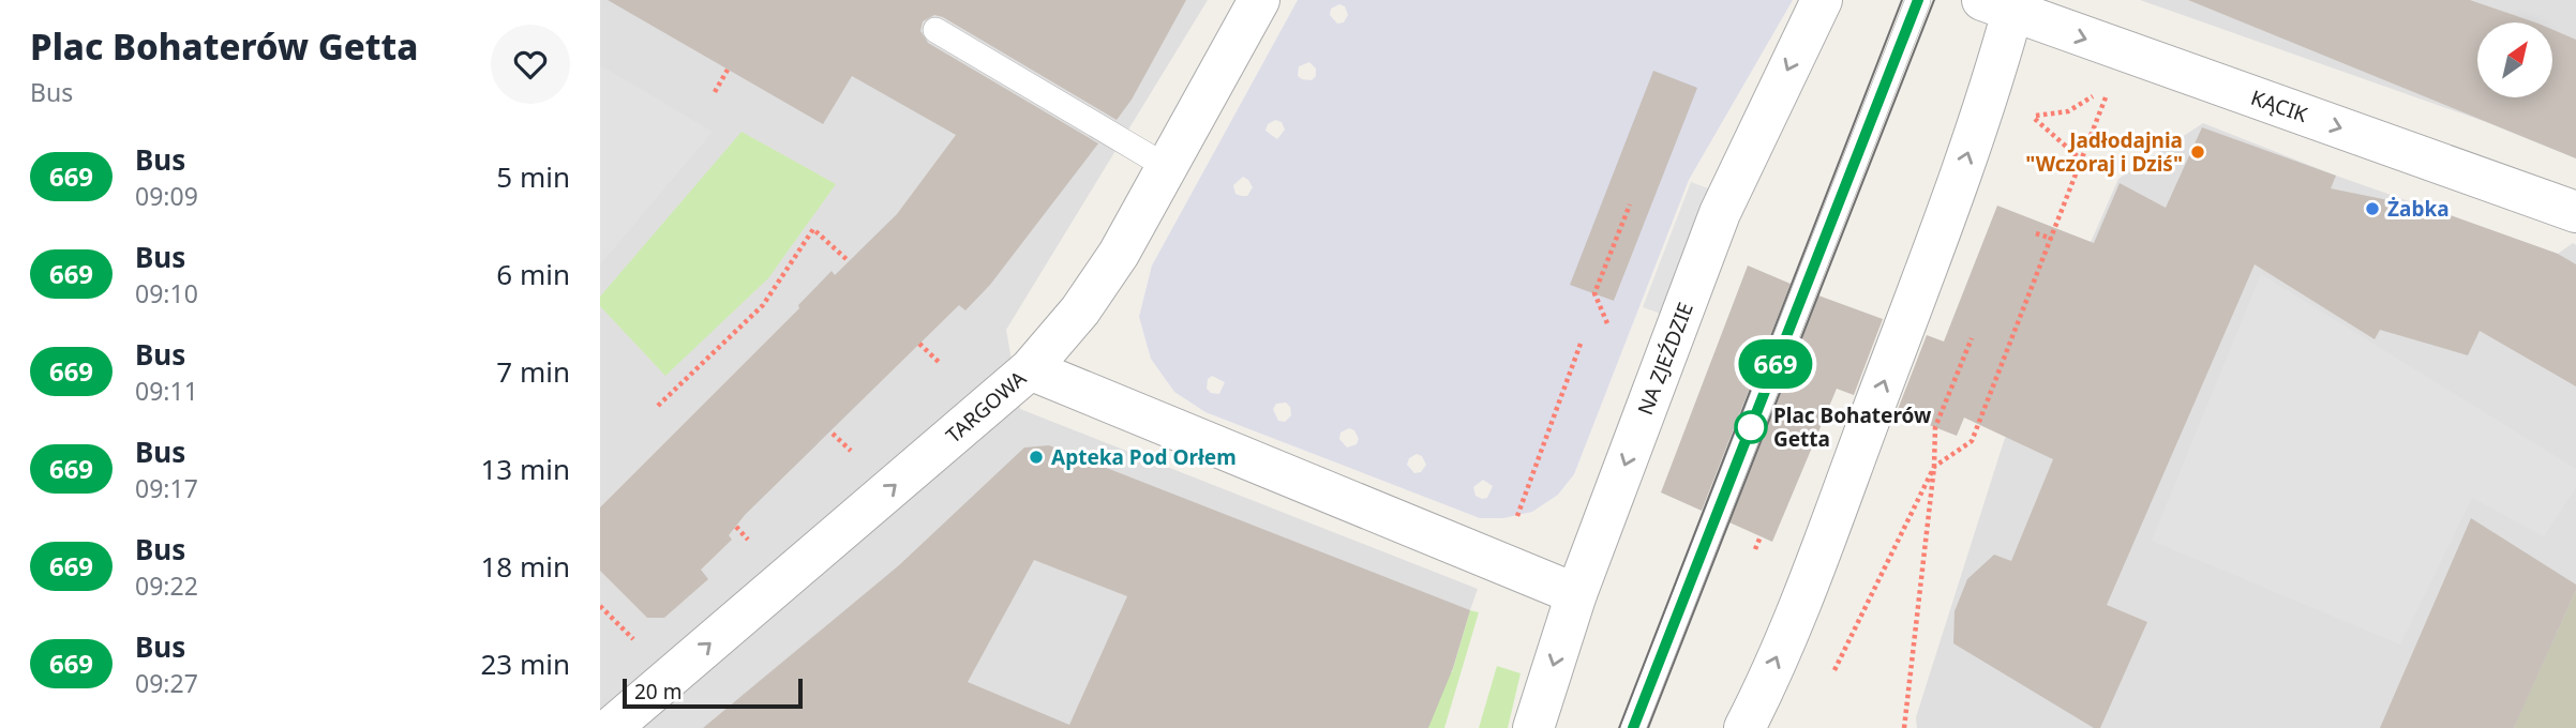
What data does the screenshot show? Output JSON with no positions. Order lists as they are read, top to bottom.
{
  "streets": {
    "street": ["KĄCIK", "NA ZJEŹDZIE", "TARGOWA"]
  },
  "one_way": ["KĄCIK", "TARGOWA"],
  "places": [
    "Jadłodajnia \"Wczoraj i Dziś\"",
    "Żabka",
    "Plac Bohaterów Getta",
    "Apteka Pod Orłem"
  ],
  "lines": ["bus line 669"],
  "scale_bar": "20 m",
  "north": "top right",
  "page": {
    "heading": ["Plac Bohaterów Getta", "Bus"],
    "on_map": "669",
    "list": [
      {
        "mark": "669",
        "name": "Bus",
        "note": "09:09",
        "value": "5 min"
      },
      {
        "mark": "669",
        "name": "Bus",
        "note": "09:10",
        "value": "6 min"
      },
      {
        "mark": "669",
        "name": "Bus",
        "note": "09:11",
        "value": "7 min"
      },
      {
        "mark": "669",
        "name": "Bus",
        "note": "09:17",
        "value": "13 min"
      },
      {
        "mark": "669",
        "name": "Bus",
        "note": "09:22",
        "value": "18 min"
      },
      {
        "mark": "669",
        "name": "Bus",
        "note": "09:27",
        "value": "23 min"
      }
    ],
    "scale": "20 m"
  }
}
